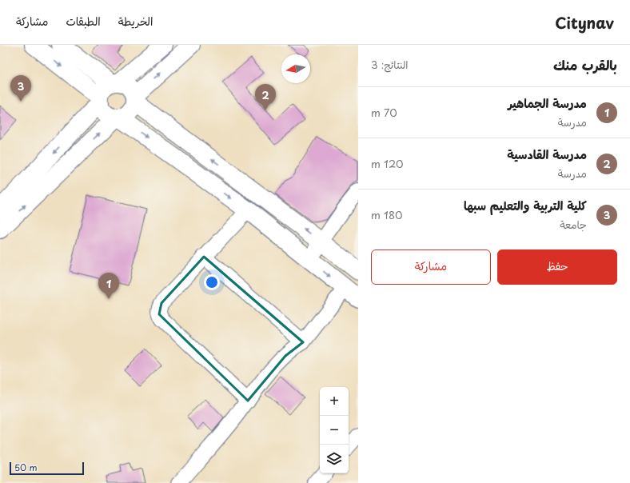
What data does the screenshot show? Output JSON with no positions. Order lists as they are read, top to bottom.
{
  "scale_bar": "50 m",
  "north": "left",
  "page": {
    "header": "Citynav",
    "nav": ["الخريطة", "الطبقات", "مشاركة"],
    "heading": ["بالقرب منك", "النتائج: 3"],
    "pins": ["3", "2", "1"],
    "list": [
      {
        "mark": "1",
        "name": "مدرسة الجماهير",
        "note": "مدرسة",
        "value": "70 m"
      },
      {
        "mark": "2",
        "name": "مدرسة القادسية",
        "note": "مدرسة",
        "value": "120 m"
      },
      {
        "mark": "3",
        "name": "كلية التربية والتعليم سبها",
        "note": "جامعة",
        "value": "180 m"
      }
    ],
    "buttons": ["حفظ", "مشاركة"],
    "map_buttons": ["+", "−"],
    "scale": "50 m"
  }
}
